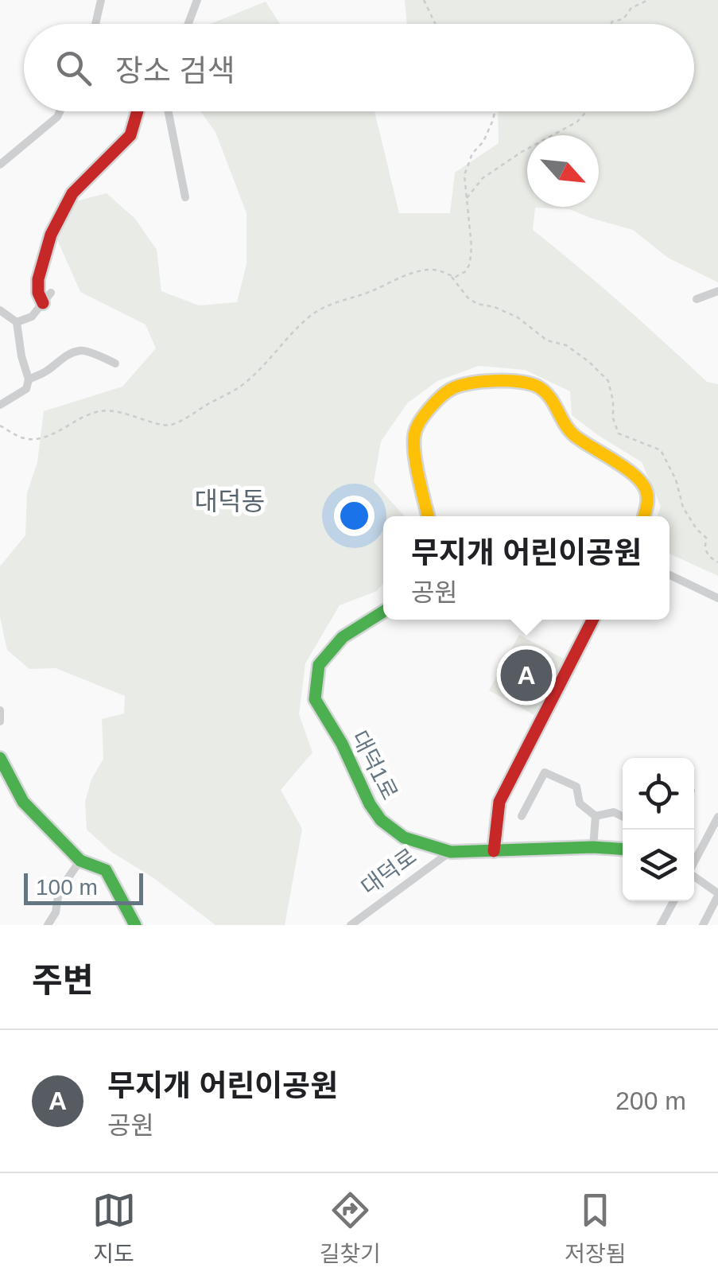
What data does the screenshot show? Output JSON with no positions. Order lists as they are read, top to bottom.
{
  "streets": {
    "street": ["대덕1로", "대덕로"]
  },
  "crossings": [
    ["대덕1로", "대덕로"]
  ],
  "districts": ["대덕동"],
  "scale_bar": "100 m",
  "north": "bottom right",
  "page": {
    "search": "장소 검색",
    "popup": ["무지개 어린이공원", "공원"],
    "pins": "A",
    "scale": "100 m",
    "heading": "주변",
    "list": [
      {
        "mark": "A",
        "name": "무지개 어린이공원",
        "note": "공원",
        "value": "200 m"
      }
    ],
    "nav": ["지도", "길찾기", "저장됨"]
  }
}
